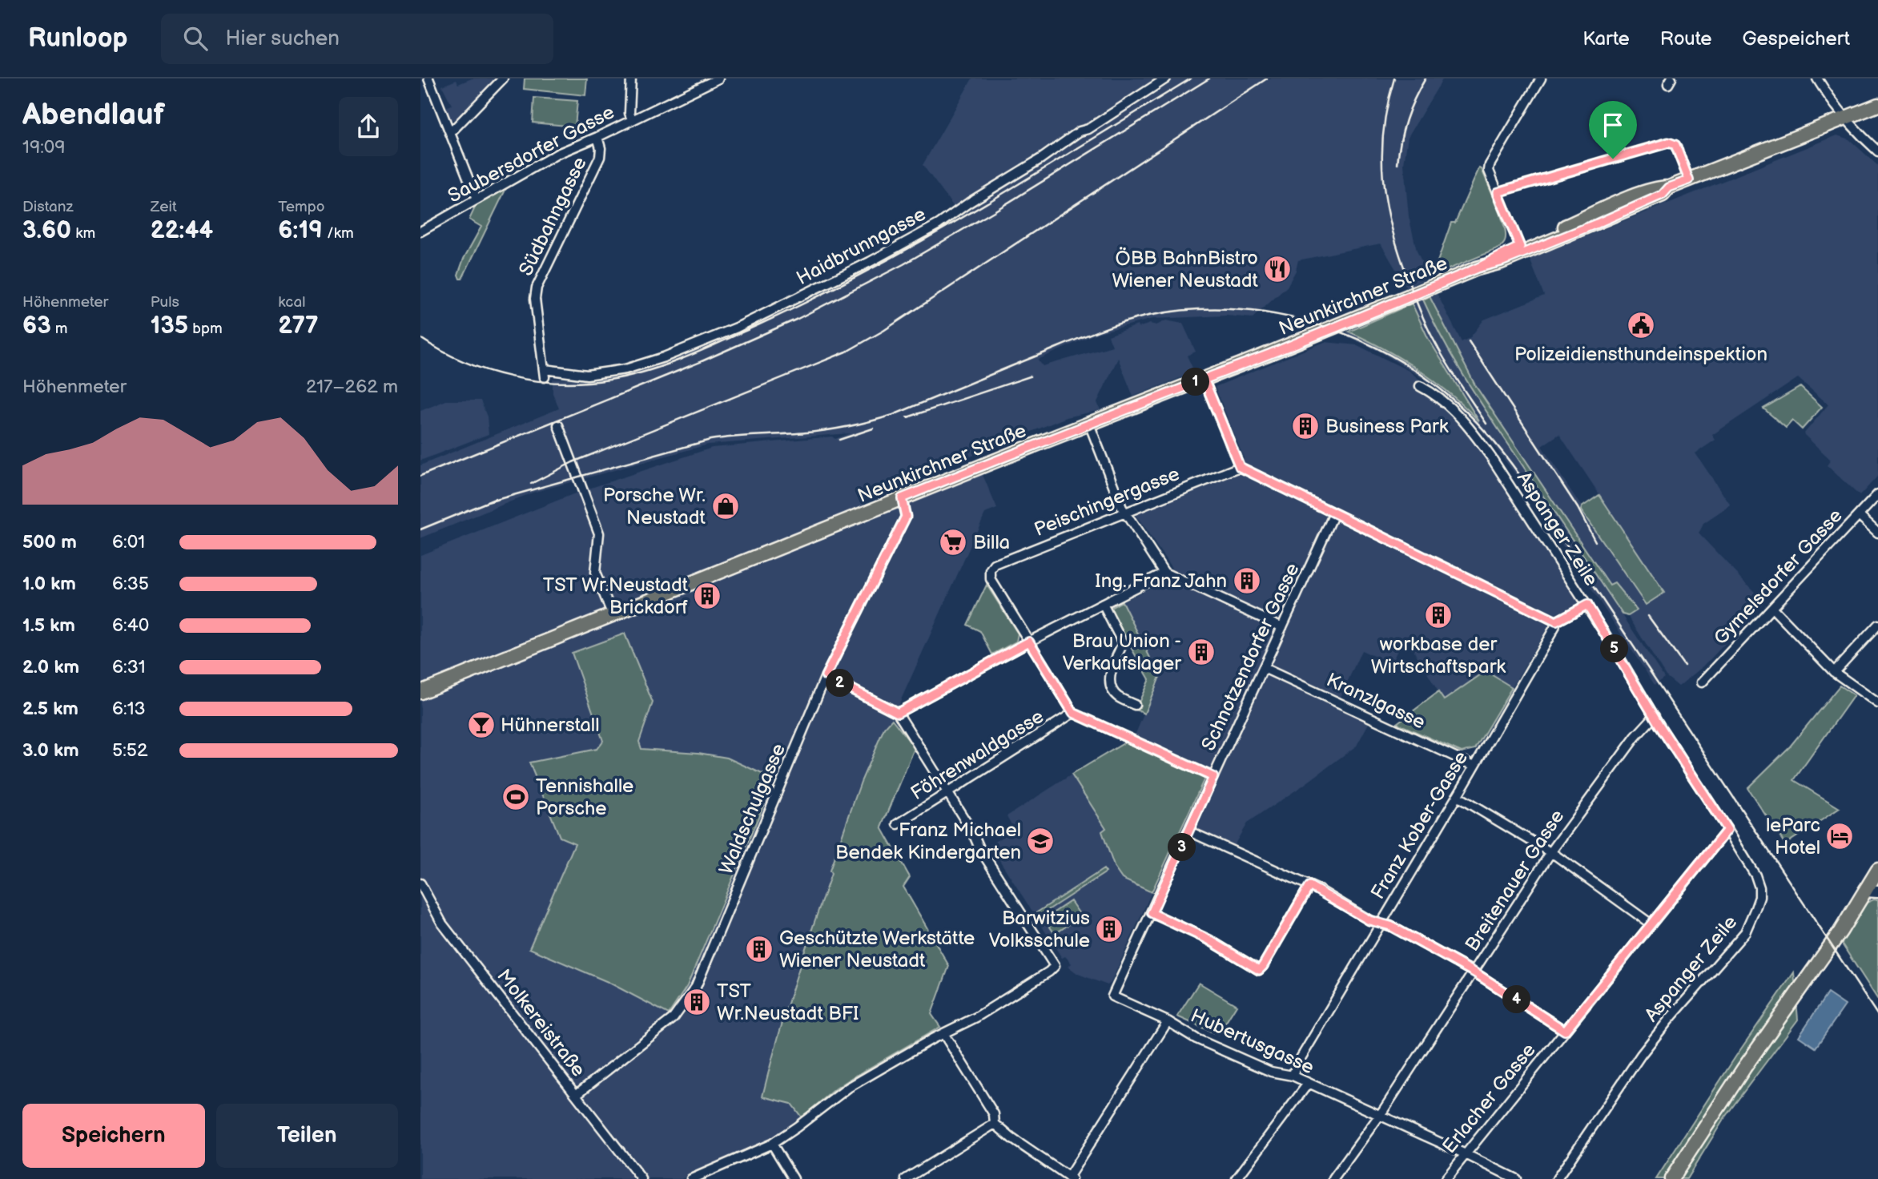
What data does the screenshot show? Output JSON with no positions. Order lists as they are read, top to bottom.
{
  "streets": {
    "main road": ["Neunkirchner Straße"],
    "street": [
      "Saubersdorfer Gasse",
      "Südbahngasse",
      "Haidbrunngasse",
      "Peischingergasse",
      "Aspanger Zeile",
      "Gymelsdorfer Gasse",
      "Schnotzendorfer Gasse",
      "Kranzlgasse",
      "Föhrenwaldgasse",
      "Waldschulgasse",
      "Franz Kober-Gasse",
      "Breitenauer Gasse",
      "Molkereistraße",
      "Hubertusgasse",
      "Erlacher Gasse"
    ]
  },
  "crossings": [
    ["Saubersdorfer Gasse", "Südbahngasse"],
    ["Südbahngasse", "Haidbrunngasse"],
    ["Neunkirchner Straße", "Waldschulgasse"],
    ["Aspanger Zeile", "Breitenauer Gasse"],
    ["Aspanger Zeile", "Erlacher Gasse"],
    ["Schnotzendorfer Gasse", "Kranzlgasse"],
    ["Schnotzendorfer Gasse", "Hubertusgasse"],
    ["Kranzlgasse", "Franz Kober-Gasse"],
    ["Waldschulgasse", "Molkereistraße"],
    ["Franz Kober-Gasse", "Hubertusgasse"],
    ["Breitenauer Gasse", "Hubertusgasse"],
    ["Hubertusgasse", "Erlacher Gasse"]
  ],
  "places": {
    "restaurant": ["ÖBB BahnBistro Wiener Neustadt"],
    "public building": ["Polizeidiensthundeinspektion"],
    "building": [
      "Business Park",
      "Ing. Franz Jahn",
      "TST Wr.Neustadt Brickdorf",
      "workbase der Wirtschaftspark",
      "Brau Union - Verkaufslager",
      "Barwitzius Volksschule",
      "Geschützte Werkstätte Wiener Neustadt",
      "TST Wr.Neustadt BFI"
    ],
    "shop": ["Porsche Wr. Neustadt"],
    "supermarket": ["Billa"],
    "bar": ["Hühnerstall"],
    "sports": ["Tennishalle Porsche"],
    "hotel": ["leParc Hotel"],
    "school or university": ["Franz Michael Bendek Kindergarten"]
  },
  "page": {
    "header": "Runloop",
    "search": "Hier suchen",
    "nav": ["Karte", "Route", "Gespeichert"],
    "heading": ["Abendlauf", "19:09"],
    "stats": [
      ["Distanz", "3.60 km"],
      ["Zeit", "22:44"],
      ["Tempo", "6:19 /km"],
      ["Höhenmeter", "63 m"],
      ["Puls", "135 bpm"],
      ["kcal", "277"]
    ],
    "chart": ["Höhenmeter", "217–262 m"],
    "pins": [
      "1",
      "5",
      "2",
      "3",
      "4"
    ],
    "list": [
      {
        "name": "500 m",
        "note": "6:01"
      },
      {
        "name": "1.0 km",
        "note": "6:35"
      },
      {
        "name": "1.5 km",
        "note": "6:40"
      },
      {
        "name": "2.0 km",
        "note": "6:31"
      },
      {
        "name": "2.5 km",
        "note": "6:13"
      },
      {
        "name": "3.0 km",
        "note": "5:52"
      }
    ],
    "buttons": ["Speichern", "Teilen"]
  }
}
